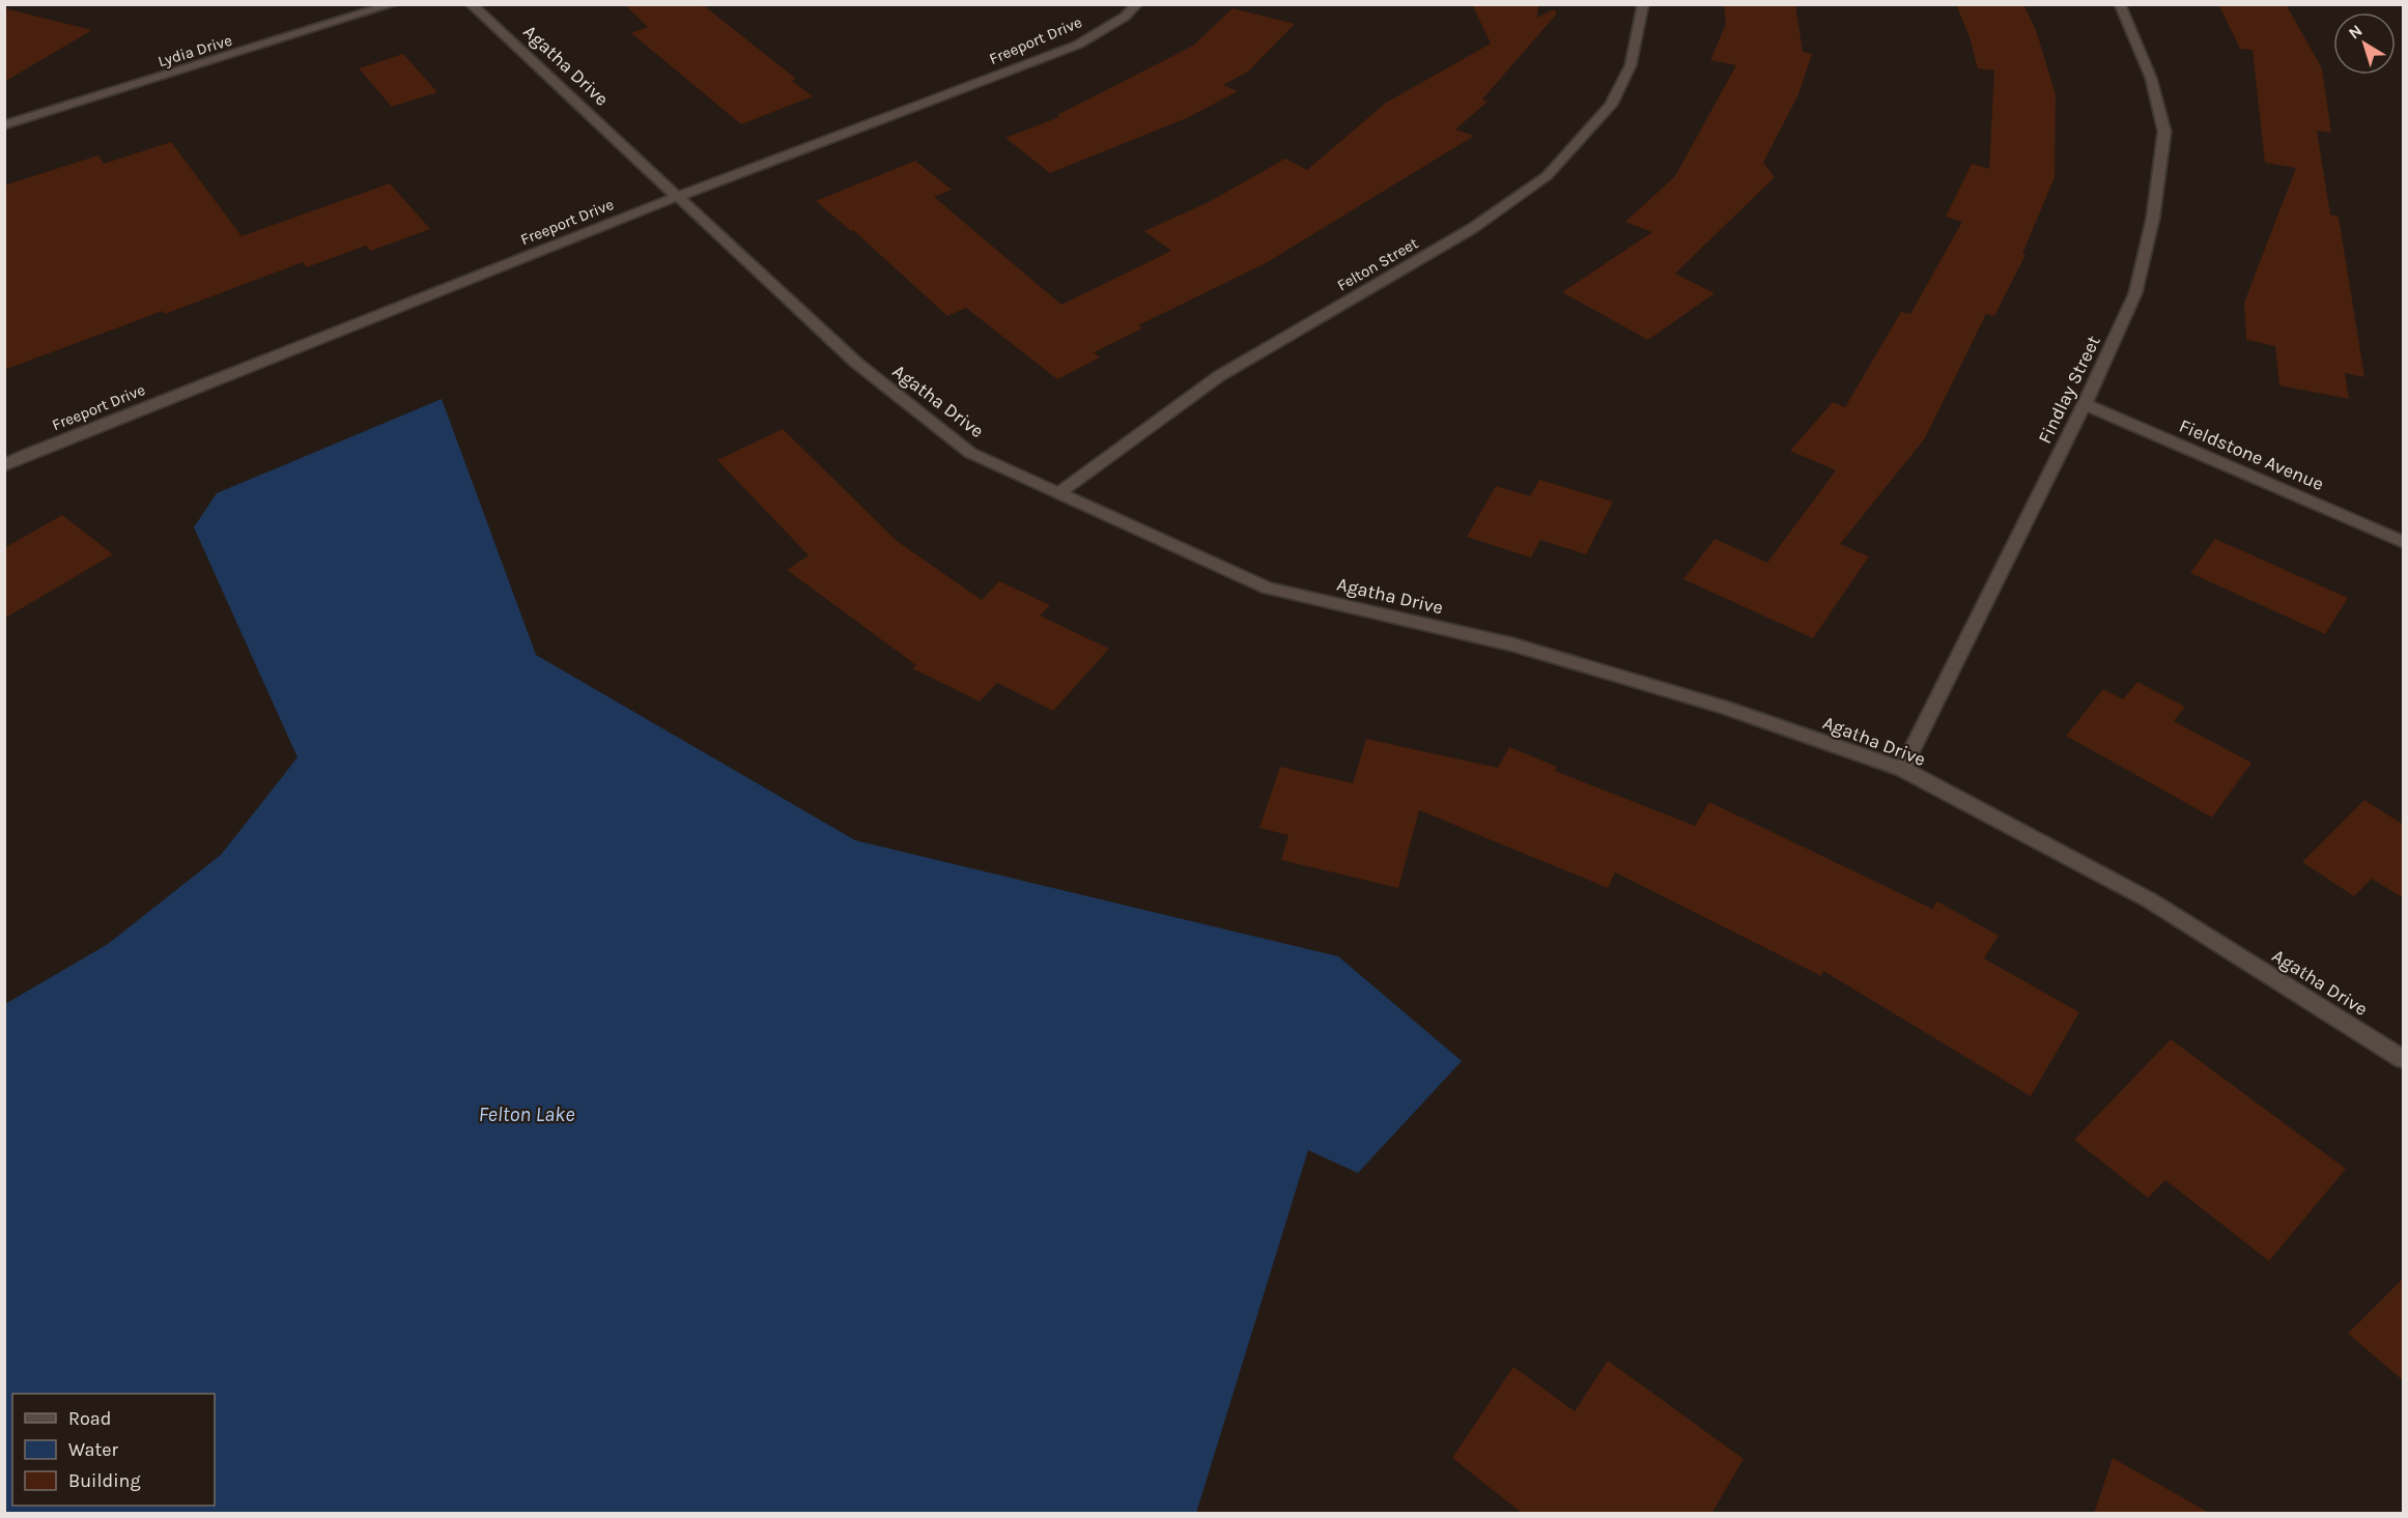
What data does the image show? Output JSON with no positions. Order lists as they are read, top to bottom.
{
  "streets": {
    "street": [
      "Freeport Drive",
      "Lydia Drive",
      "Agatha Drive",
      "Felton Street",
      "Findlay Street",
      "Fieldstone Avenue"
    ]
  },
  "crossings": [
    ["Freeport Drive", "Agatha Drive"],
    ["Agatha Drive", "Felton Street"],
    ["Agatha Drive", "Findlay Street"],
    ["Findlay Street", "Fieldstone Avenue"]
  ],
  "water": ["Felton Lake"],
  "legend": ["Road", "Water", "Building"],
  "north": "top left"
}
